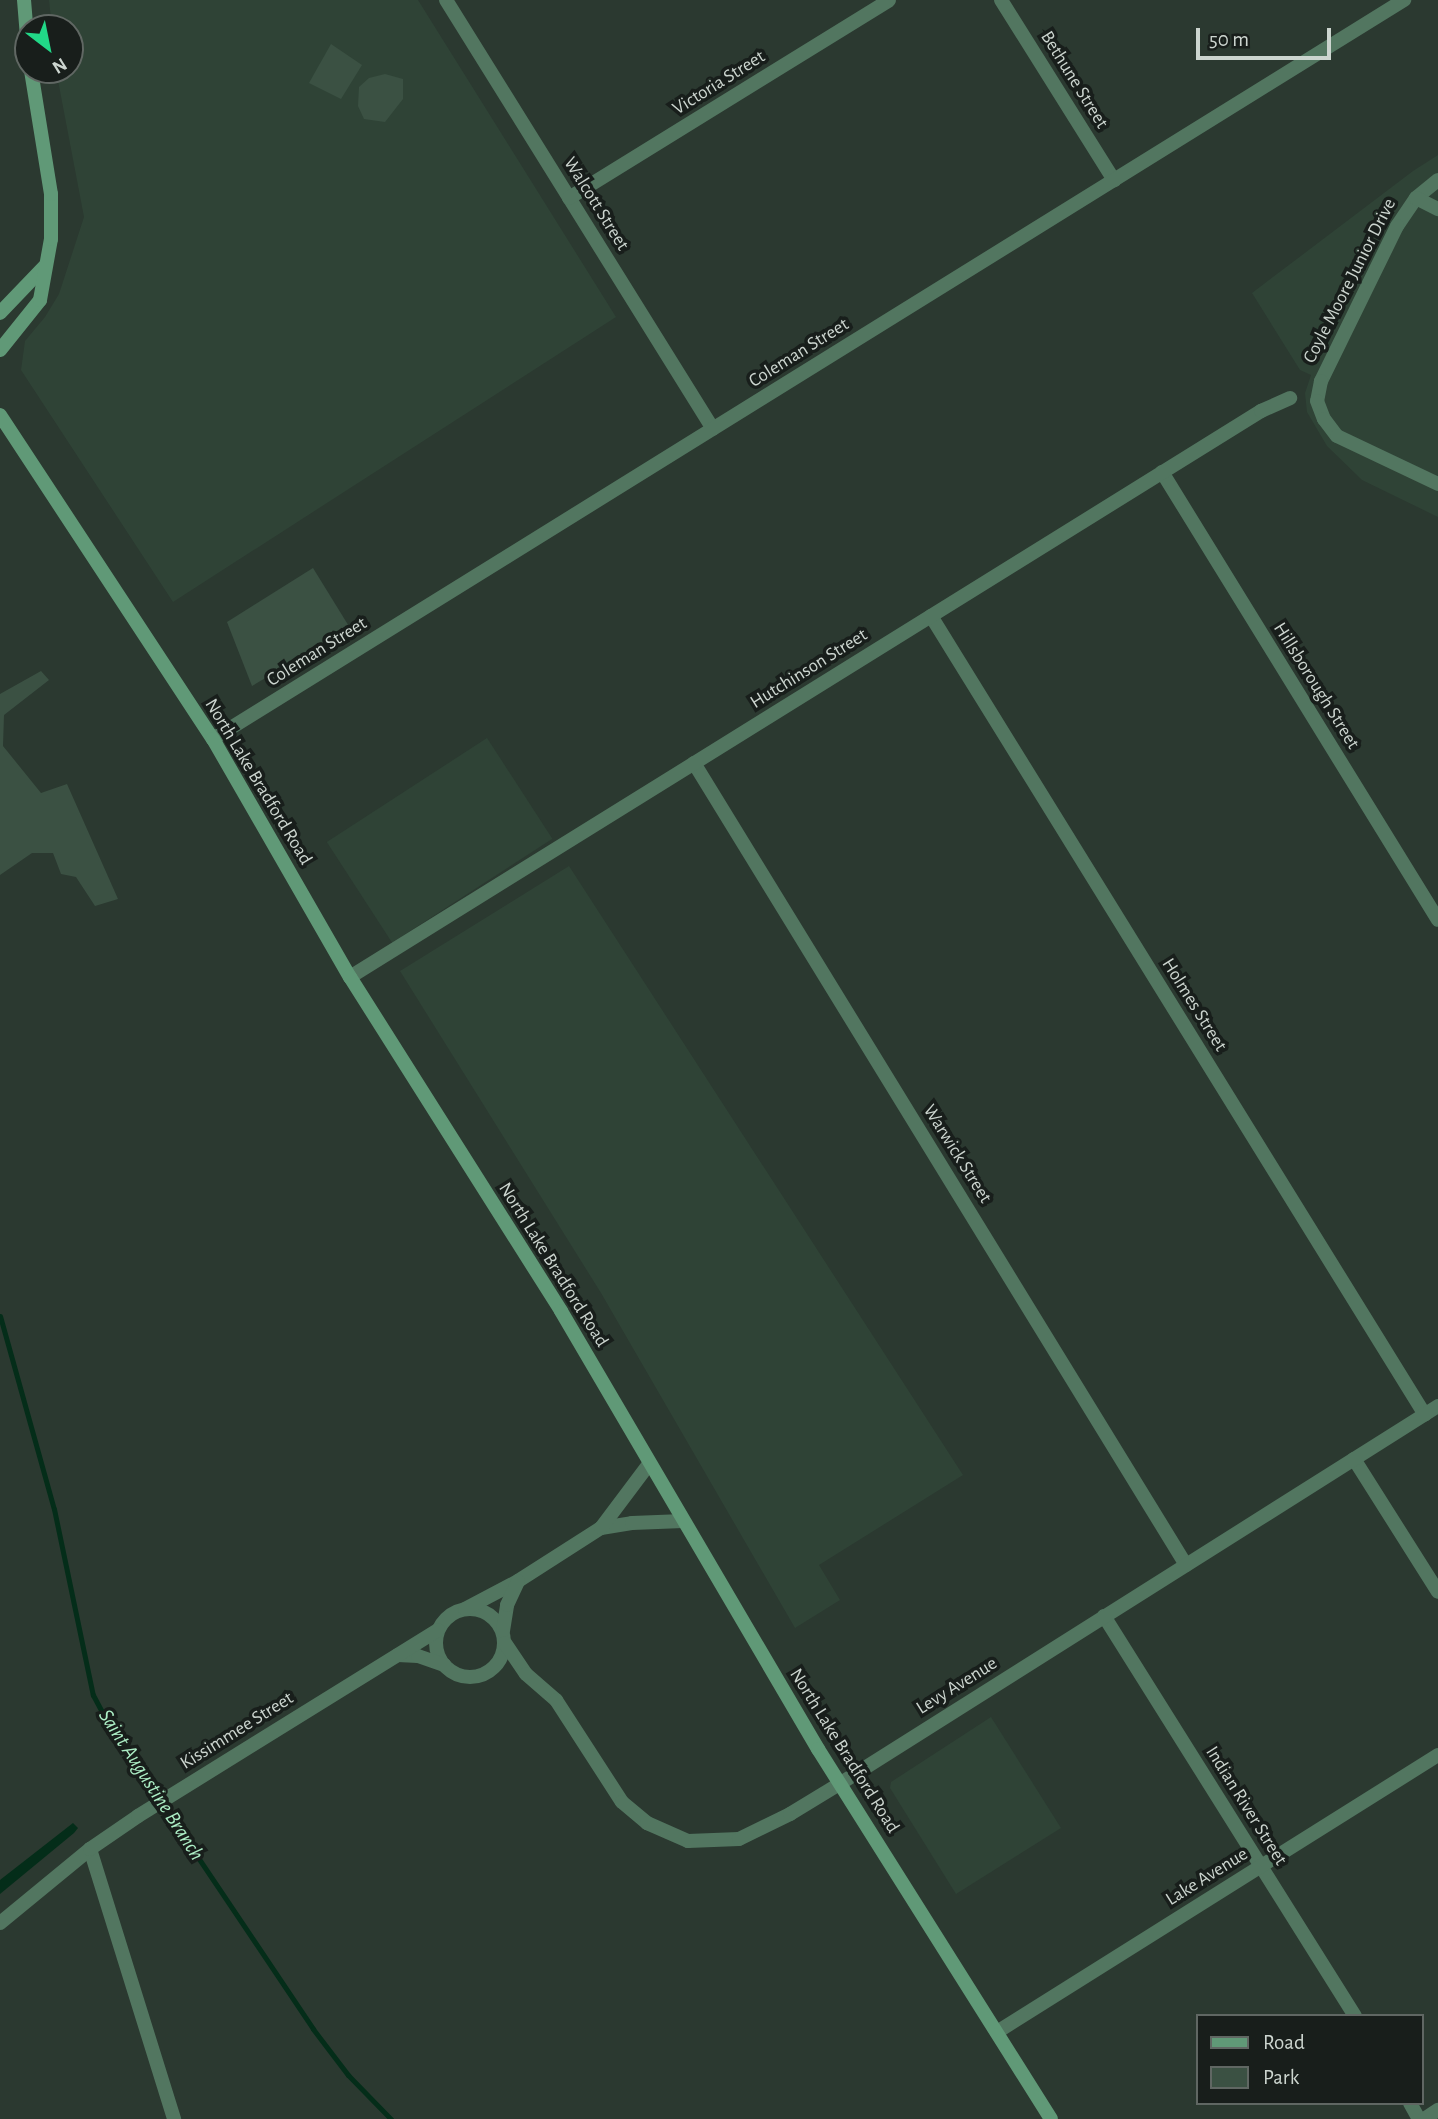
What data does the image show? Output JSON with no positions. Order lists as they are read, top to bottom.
{
  "streets": {
    "main road": ["North Lake Bradford Road"],
    "street": [
      "Bethune Street",
      "Victoria Street",
      "Walcott Street",
      "Coyle Moore Junior Drive",
      "Coleman Street",
      "Hutchinson Street",
      "Hillsborough Street",
      "Holmes Street",
      "Warwick Street",
      "Levy Avenue",
      "Kissimmee Street",
      "Indian River Street",
      "Lake Avenue"
    ]
  },
  "crossings": [
    ["Bethune Street", "Coleman Street"],
    ["Victoria Street", "Walcott Street"],
    ["Walcott Street", "Coleman Street"],
    ["Coleman Street", "North Lake Bradford Road"],
    ["Hutchinson Street", "Hillsborough Street"],
    ["Hutchinson Street", "North Lake Bradford Road"],
    ["Hutchinson Street", "Holmes Street"],
    ["Hutchinson Street", "Warwick Street"],
    ["North Lake Bradford Road", "Levy Avenue"],
    ["North Lake Bradford Road", "Lake Avenue"],
    ["Holmes Street", "Levy Avenue"],
    ["Warwick Street", "Levy Avenue"],
    ["Levy Avenue", "Kissimmee Street"],
    ["Levy Avenue", "Indian River Street"],
    ["Indian River Street", "Lake Avenue"]
  ],
  "water": ["Saint Augustine Branch"],
  "legend": ["Road", "Park"],
  "scale_bar": "50 m",
  "north": "bottom right"
}
